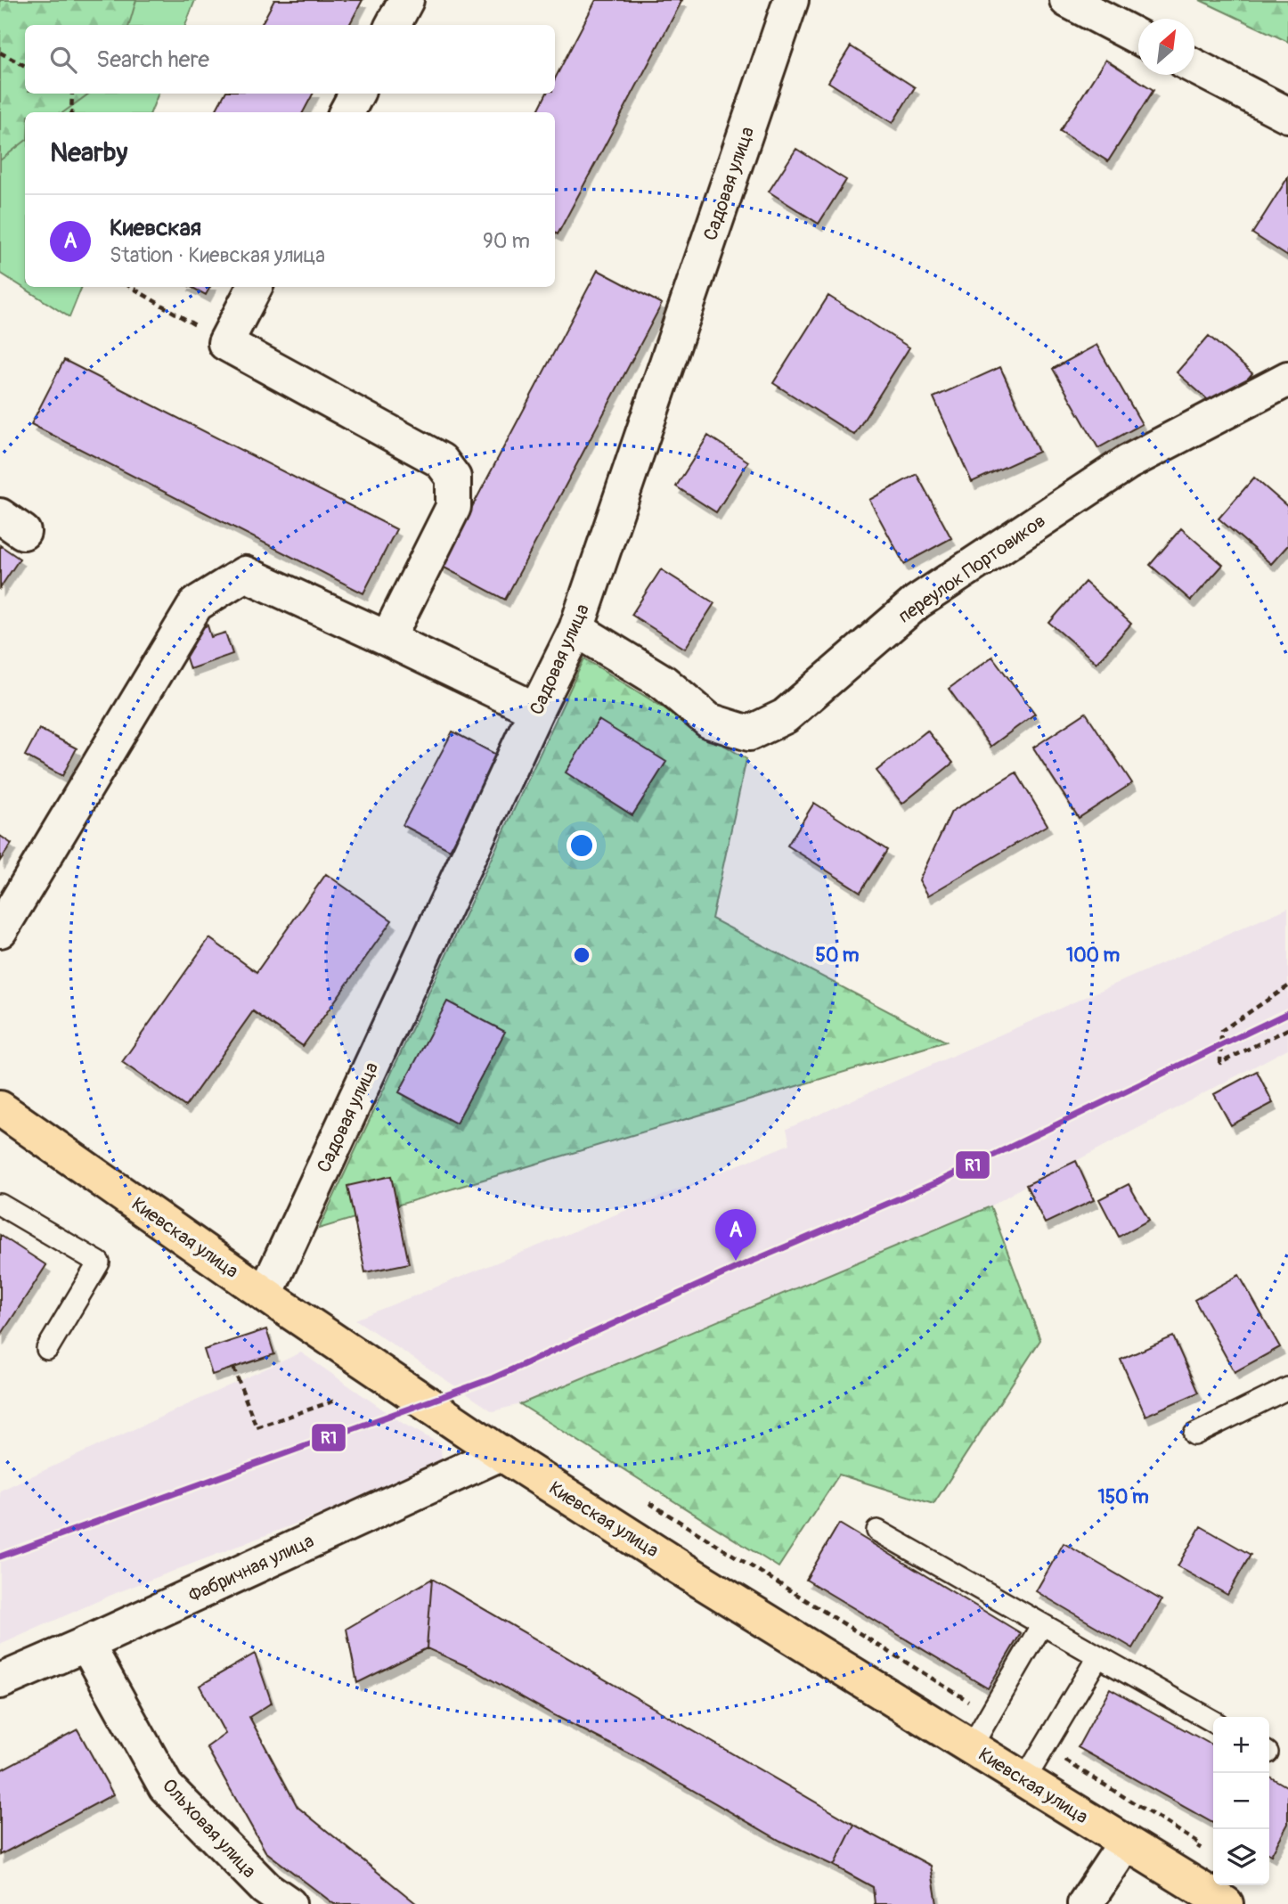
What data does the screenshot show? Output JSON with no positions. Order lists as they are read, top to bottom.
{
  "streets": {
    "main road": ["Киевская улица"],
    "street": [
      "Садовая улица",
      "переулок Портовиков",
      "Фабричная улица",
      "Ольховая улица"
    ]
  },
  "crossings": [
    ["Садовая улица", "переулок Портовиков"],
    ["Садовая улица", "Киевская улица"],
    ["Киевская улица", "Фабричная улица"],
    ["Фабричная улица", "Ольховая улица"]
  ],
  "lines": ["transit line R1"],
  "north": "top right",
  "page": {
    "search": "Search here",
    "heading": "Nearby",
    "list": [
      {
        "mark": "A",
        "name": "Киевская",
        "note": "Station · Киевская улица",
        "value": "90 m"
      }
    ],
    "pins": "A",
    "map_buttons": ["+", "−"]
  },
  "rings": ["50 m", "100 m", "150 m"]
}
